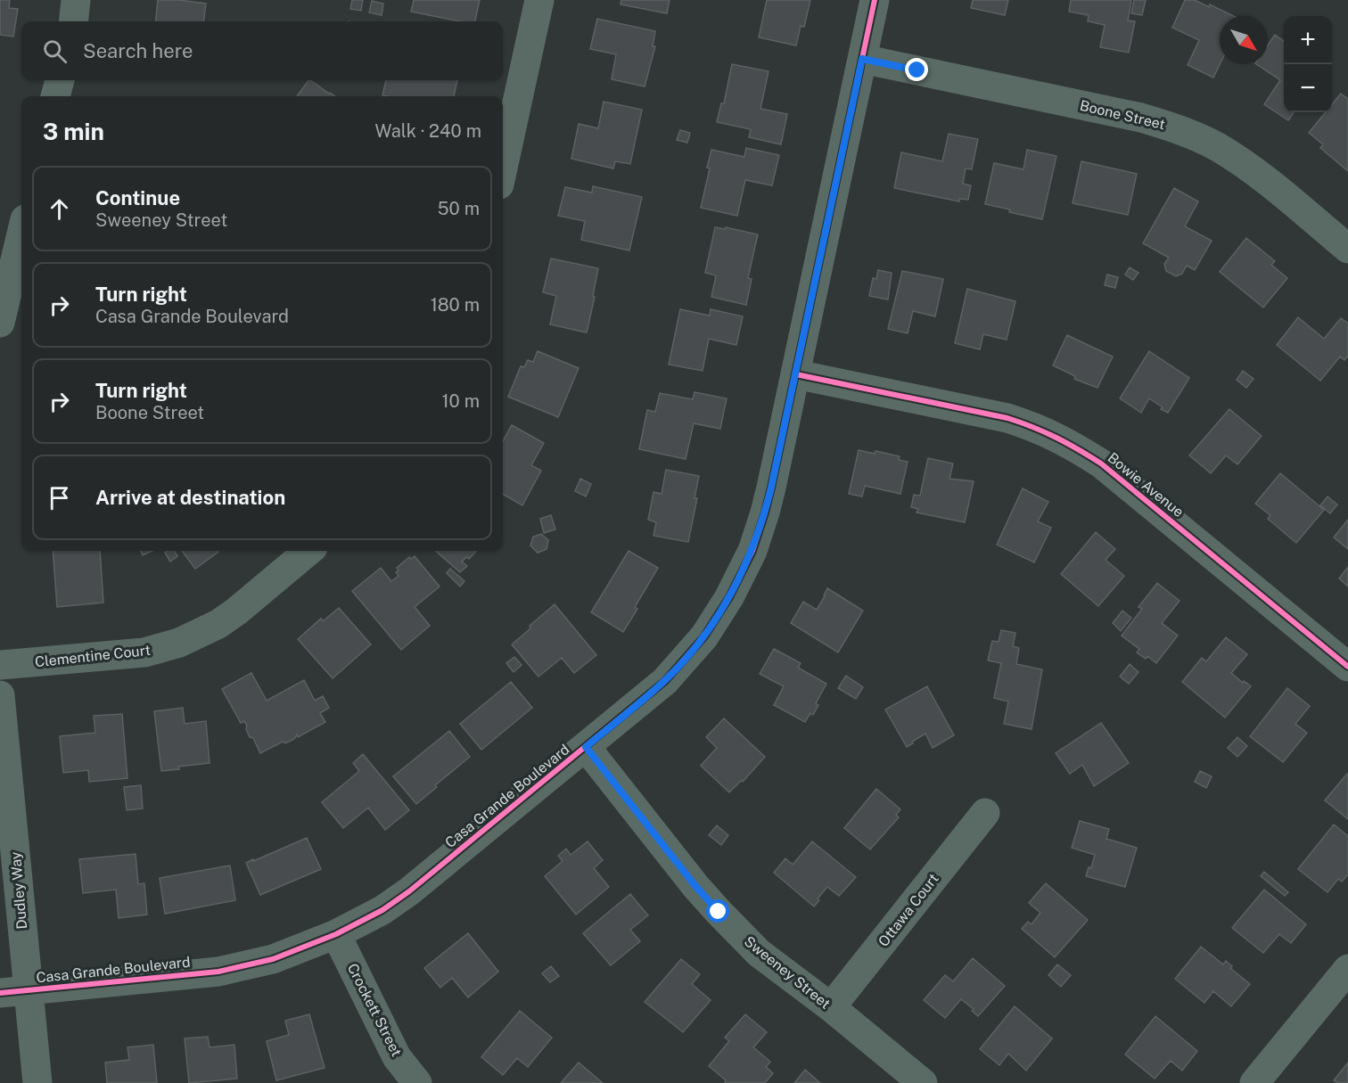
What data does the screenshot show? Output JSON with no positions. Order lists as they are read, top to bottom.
{
  "streets": {
    "street": [
      "Boone Street",
      "Bowie Avenue",
      "Clementine Court",
      "Casa Grande Boulevard",
      "Dudley Way",
      "Ottawa Court",
      "Sweeney Street",
      "Crockett Street"
    ]
  },
  "crossings": [
    ["Boone Street", "Casa Grande Boulevard"],
    ["Bowie Avenue", "Casa Grande Boulevard"],
    ["Casa Grande Boulevard", "Dudley Way"],
    ["Casa Grande Boulevard", "Sweeney Street"],
    ["Casa Grande Boulevard", "Crockett Street"],
    ["Ottawa Court", "Sweeney Street"]
  ],
  "north": "bottom right",
  "page": {
    "map_buttons": ["+", "−"],
    "search": "Search here",
    "heading": ["3 min", "Walk · 240 m"],
    "list": [
      ["Continue", "Sweeney Street", "50 m"],
      ["Turn right", "Casa Grande Boulevard", "180 m"],
      ["Turn right", "Boone Street", "10 m"],
      "Arrive at destination"
    ]
  }
}
